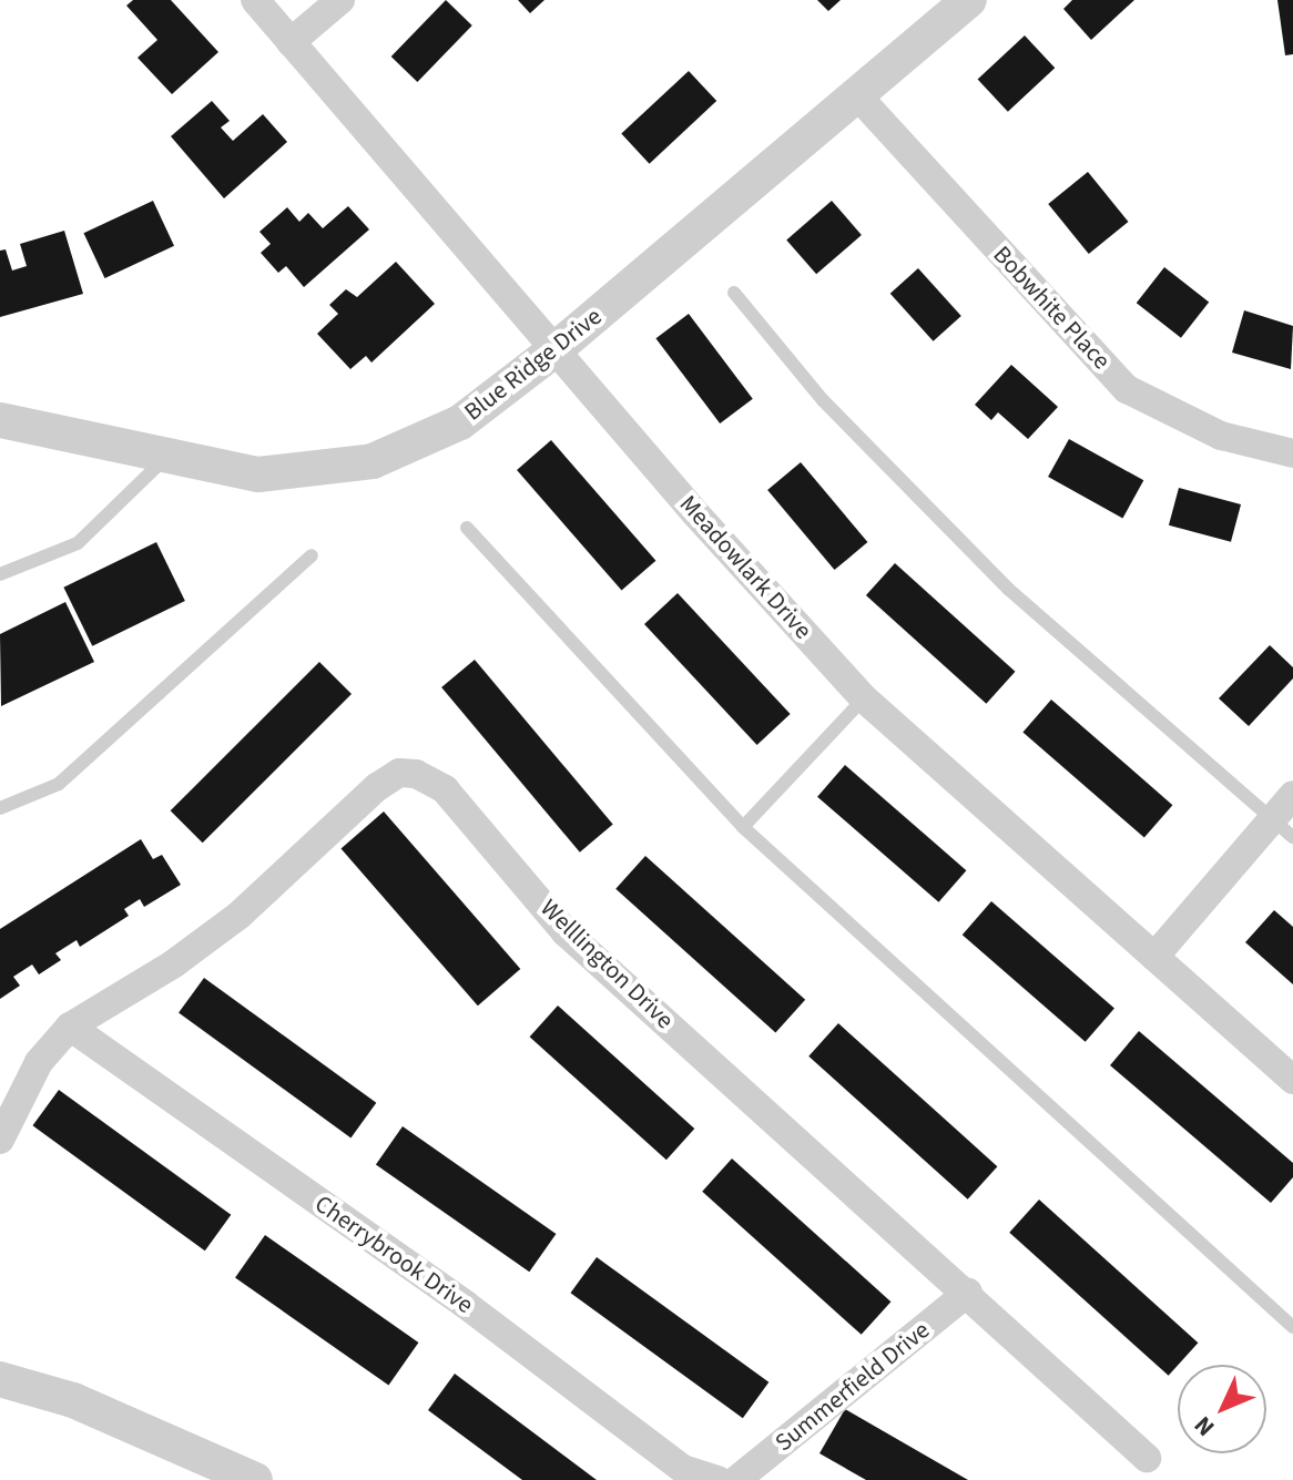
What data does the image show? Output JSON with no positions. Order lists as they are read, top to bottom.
{
  "streets": {
    "street": [
      "Bobwhite Place",
      "Blue Ridge Drive",
      "Meadowlark Drive",
      "Welllington Drive",
      "Cherrybrook Drive",
      "Summerfield Drive"
    ]
  },
  "crossings": [
    ["Bobwhite Place", "Blue Ridge Drive"],
    ["Blue Ridge Drive", "Meadowlark Drive"],
    ["Welllington Drive", "Cherrybrook Drive"],
    ["Welllington Drive", "Summerfield Drive"]
  ],
  "north": "bottom left"
}
